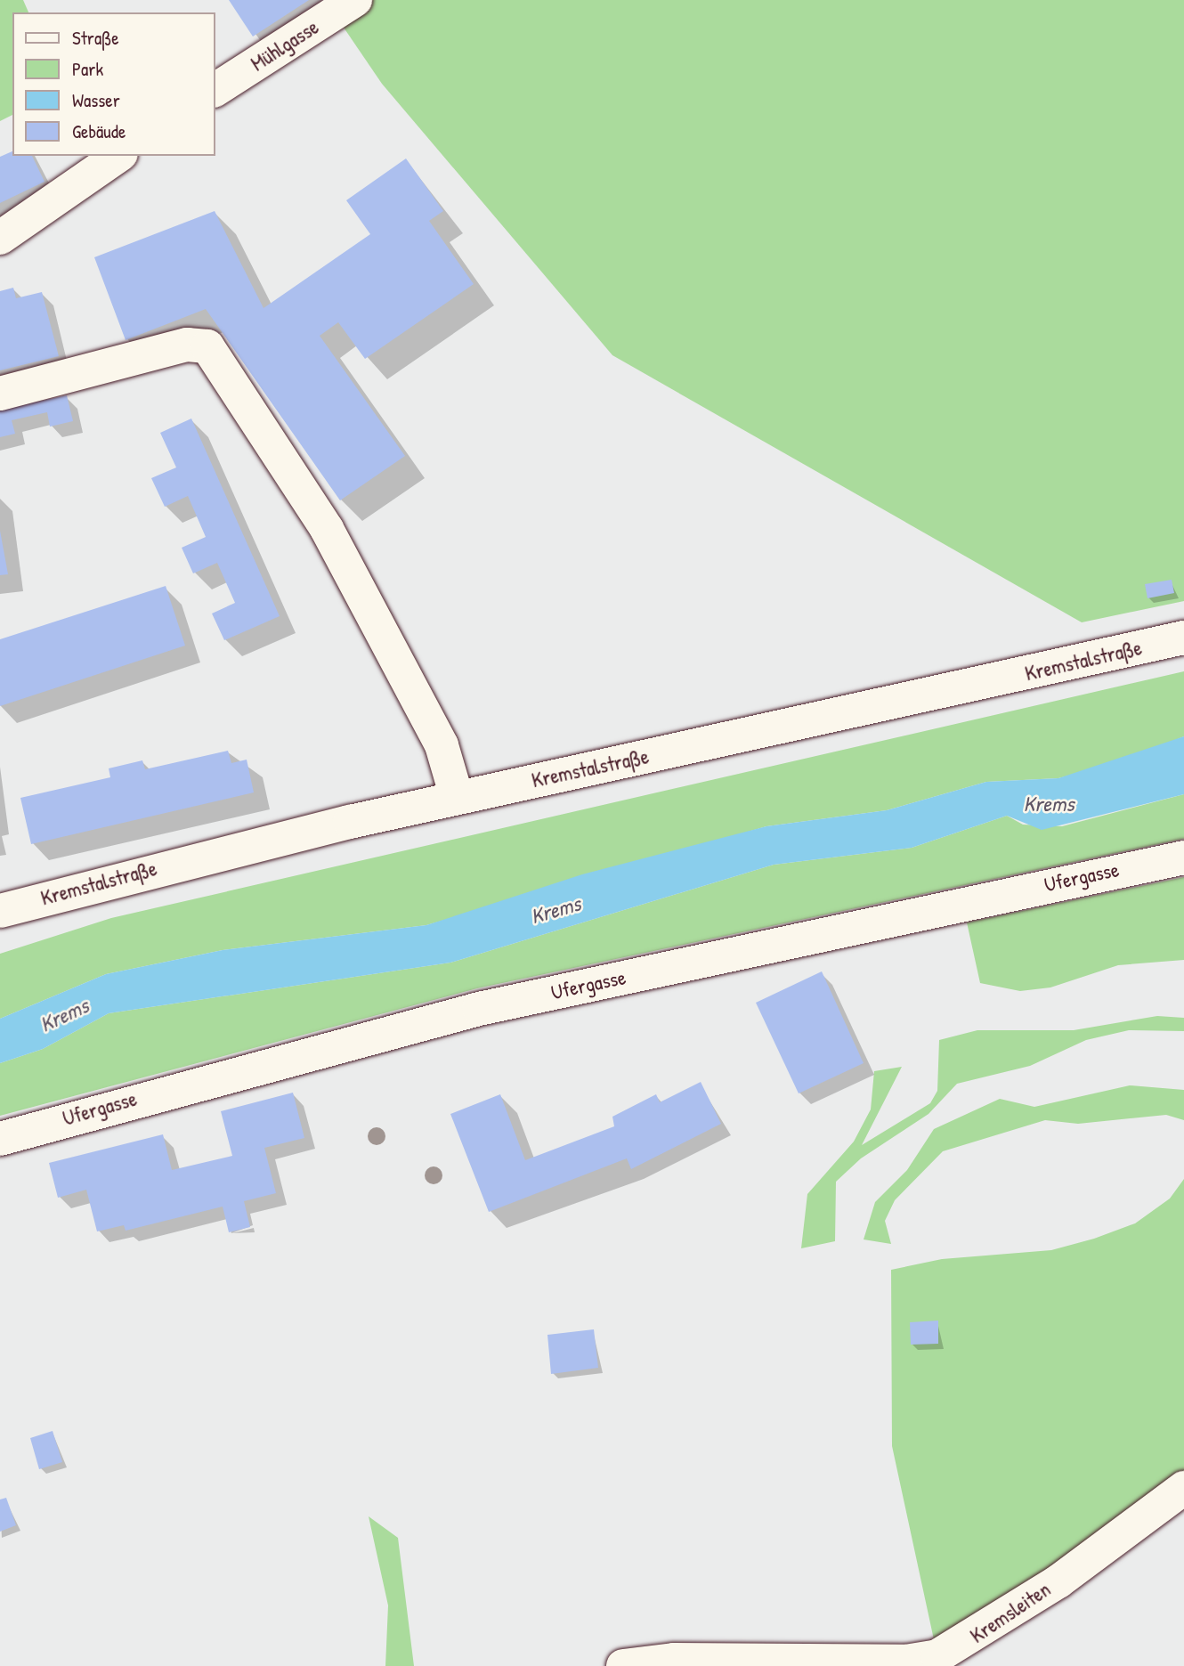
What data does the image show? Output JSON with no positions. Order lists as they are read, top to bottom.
{
  "streets": {
    "main road": [
      "Mühlgasse",
      "Kremstalstraße",
      "Ufergasse",
      "Kremsleiten"
    ]
  },
  "water": ["Krems"],
  "legend": [
    "Straße",
    "Park",
    "Wasser",
    "Gebäude"
  ]
}
